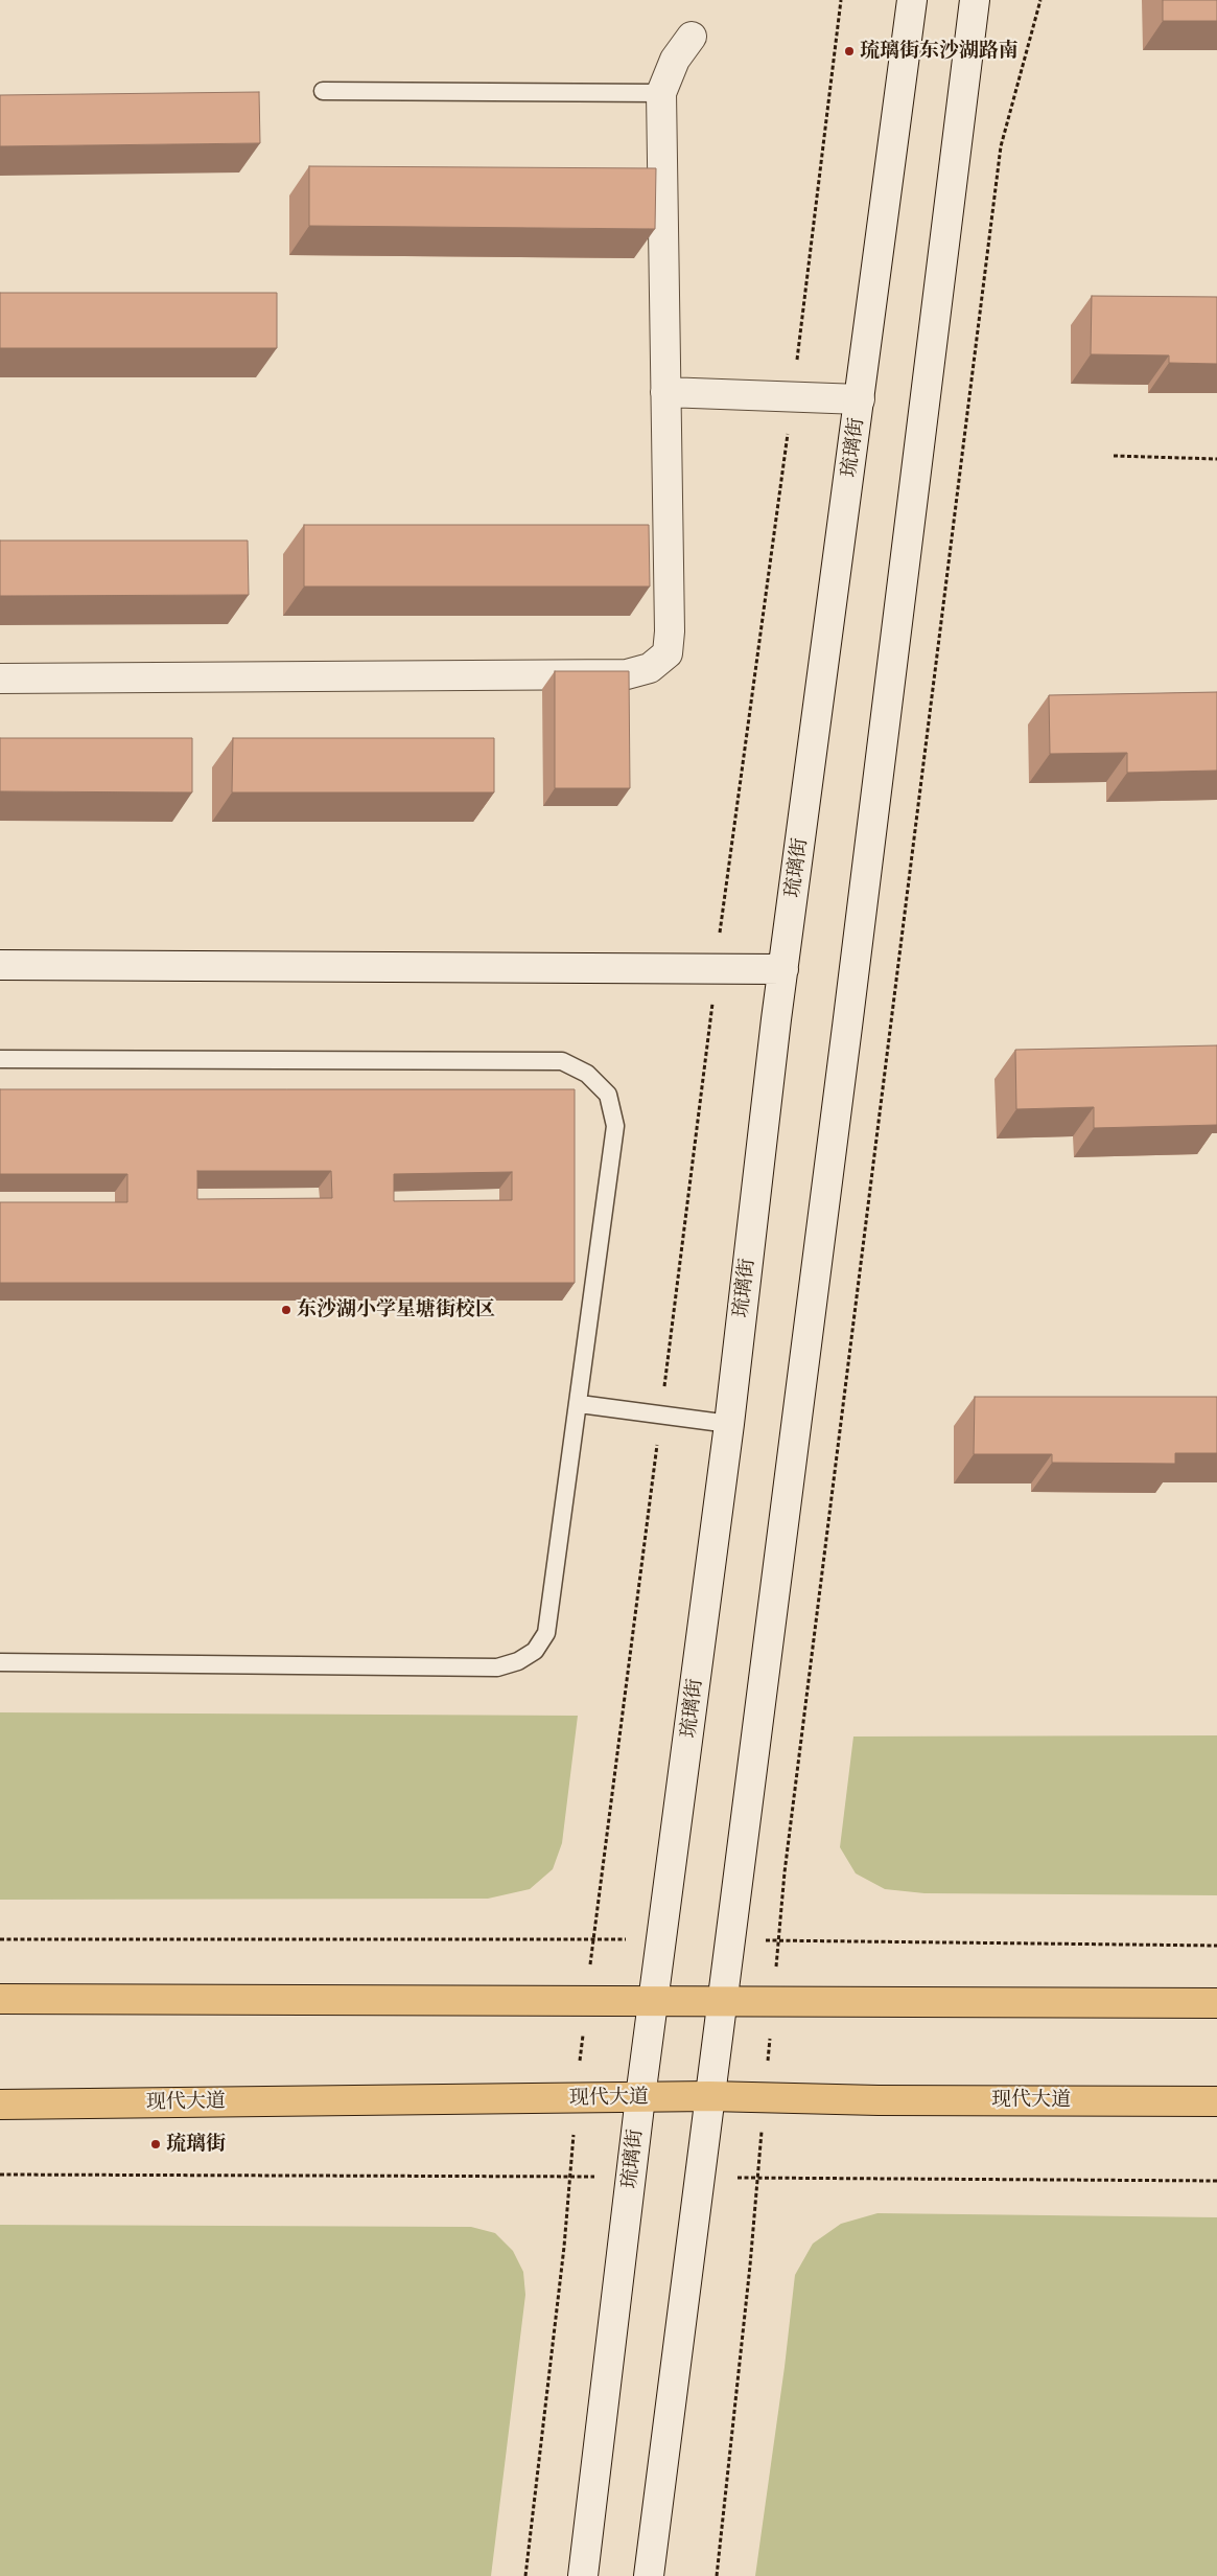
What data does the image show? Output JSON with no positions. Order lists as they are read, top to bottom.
{
  "streets": {
    "main road": ["琉璃街", "现代大道"]
  },
  "crossings": [
    ["琉璃街", "现代大道"]
  ],
  "places": ["琉璃街东沙湖路南", "东沙湖小学星塘街校区", "琉璃街"]
}
